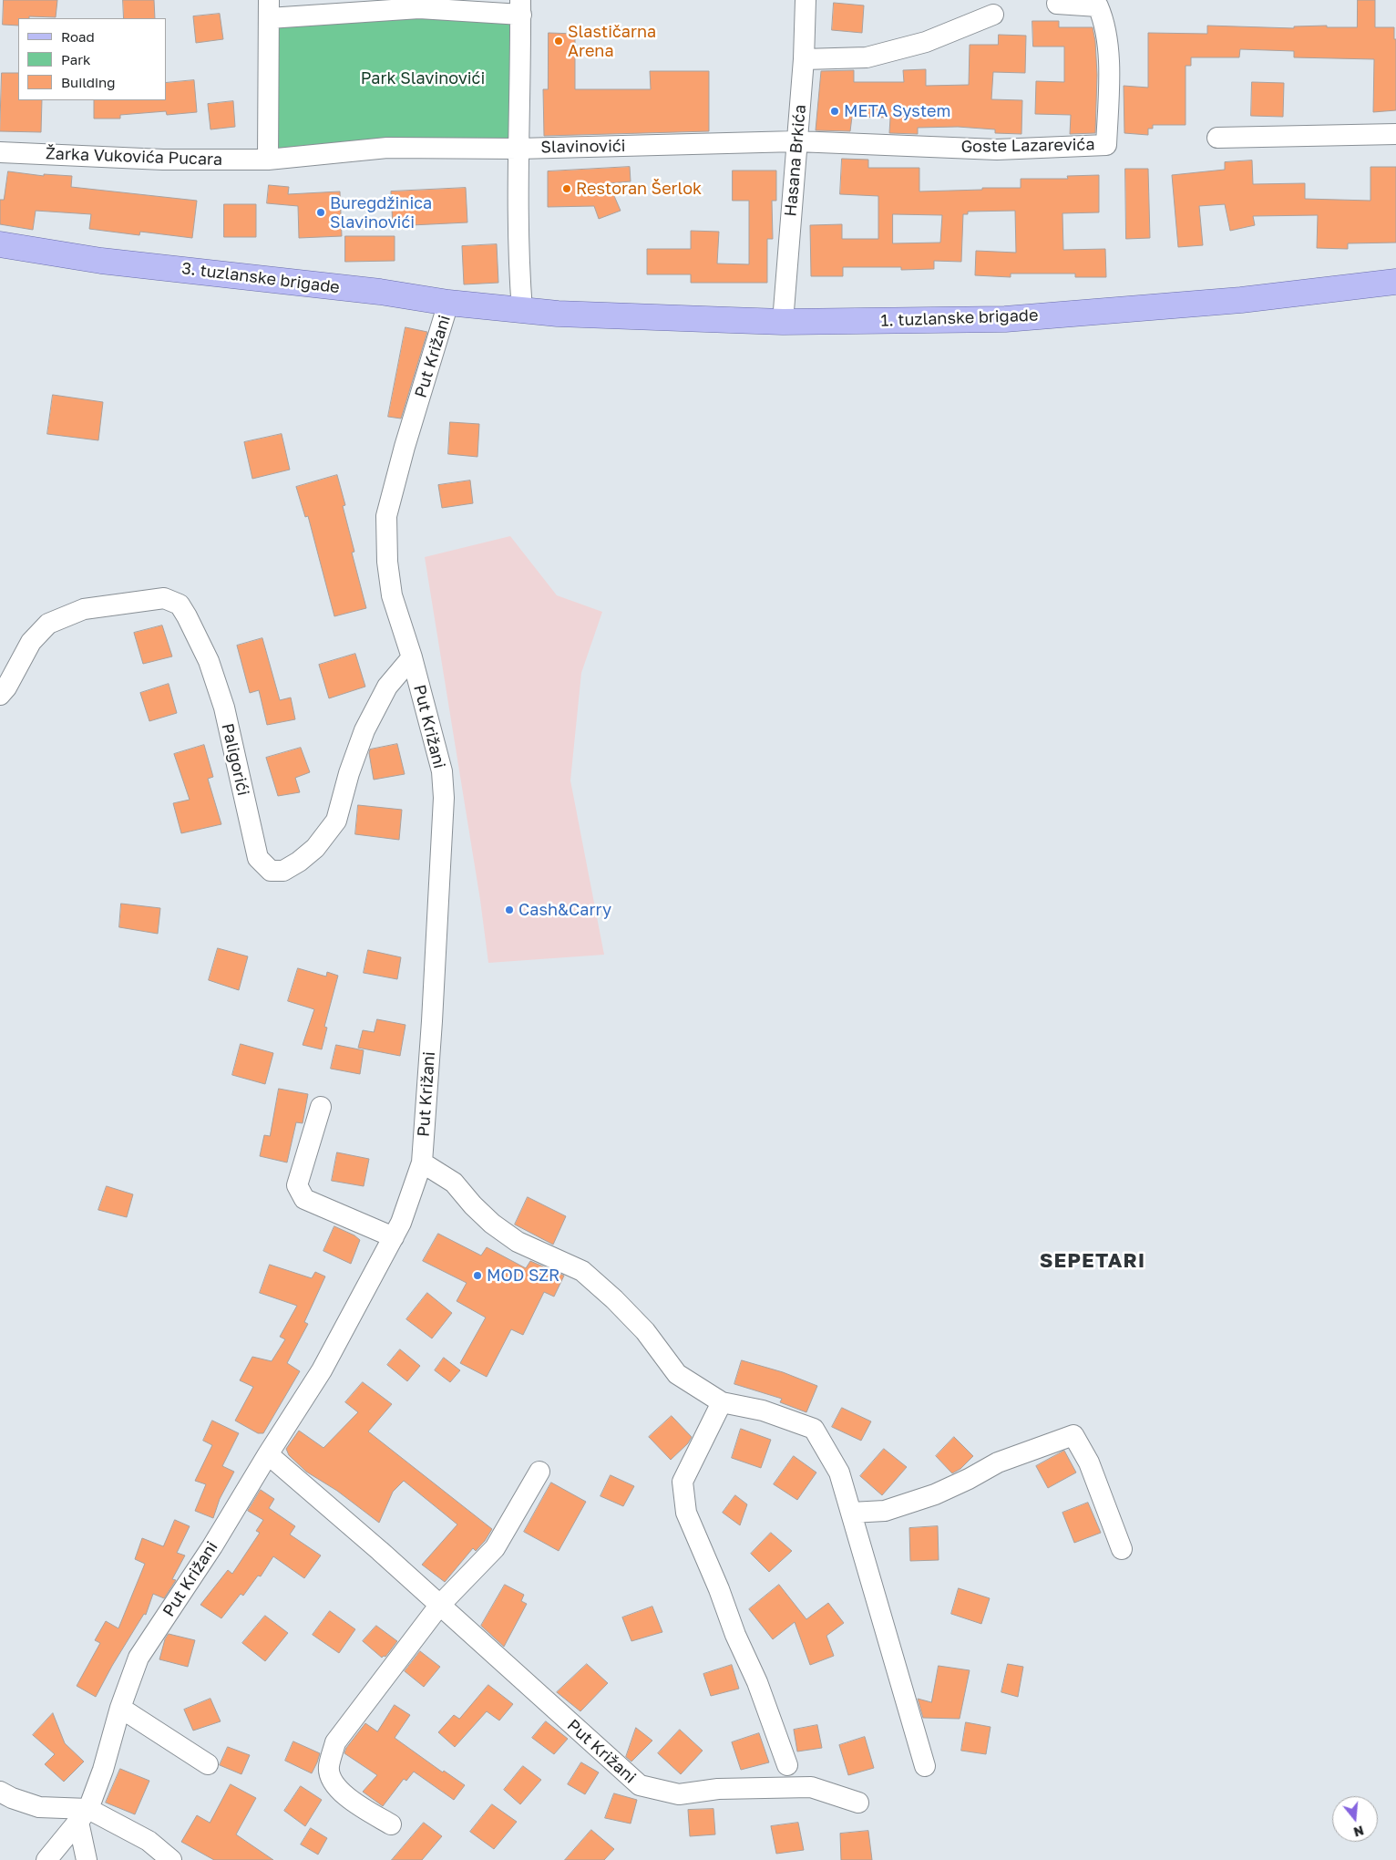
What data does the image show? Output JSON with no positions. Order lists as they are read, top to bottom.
{
  "streets": {
    "main road": ["3. tuzlanske brigade", "1. tuzlanske brigade"],
    "street": [
      "Goste Lazarevića",
      "Slavinovići",
      "Žarka Vukovića Pucara",
      "Hasana Brkića",
      "Put Križani",
      "Paligorići"
    ]
  },
  "crossings": [
    ["Goste Lazarevića", "Slavinovići"],
    ["Goste Lazarevića", "Hasana Brkića"],
    ["Slavinovići", "Žarka Vukovića Pucara"],
    ["Slavinovići", "Hasana Brkića"],
    ["Hasana Brkića", "1. tuzlanske brigade"],
    ["3. tuzlanske brigade", "1. tuzlanske brigade"],
    ["3. tuzlanske brigade", "Put Križani"],
    ["Put Križani", "Paligorići"]
  ],
  "districts": ["SEPETARI"],
  "parks": ["Park Slavinovići"],
  "places": [
    "Slastičarna Arena",
    "META System",
    "Restoran Šerlok",
    "Buregdžinica Slavinovići",
    "Cash&Carry",
    "MOD SZR"
  ],
  "legend": ["Road", "Park", "Building"],
  "north": "bottom"
}
